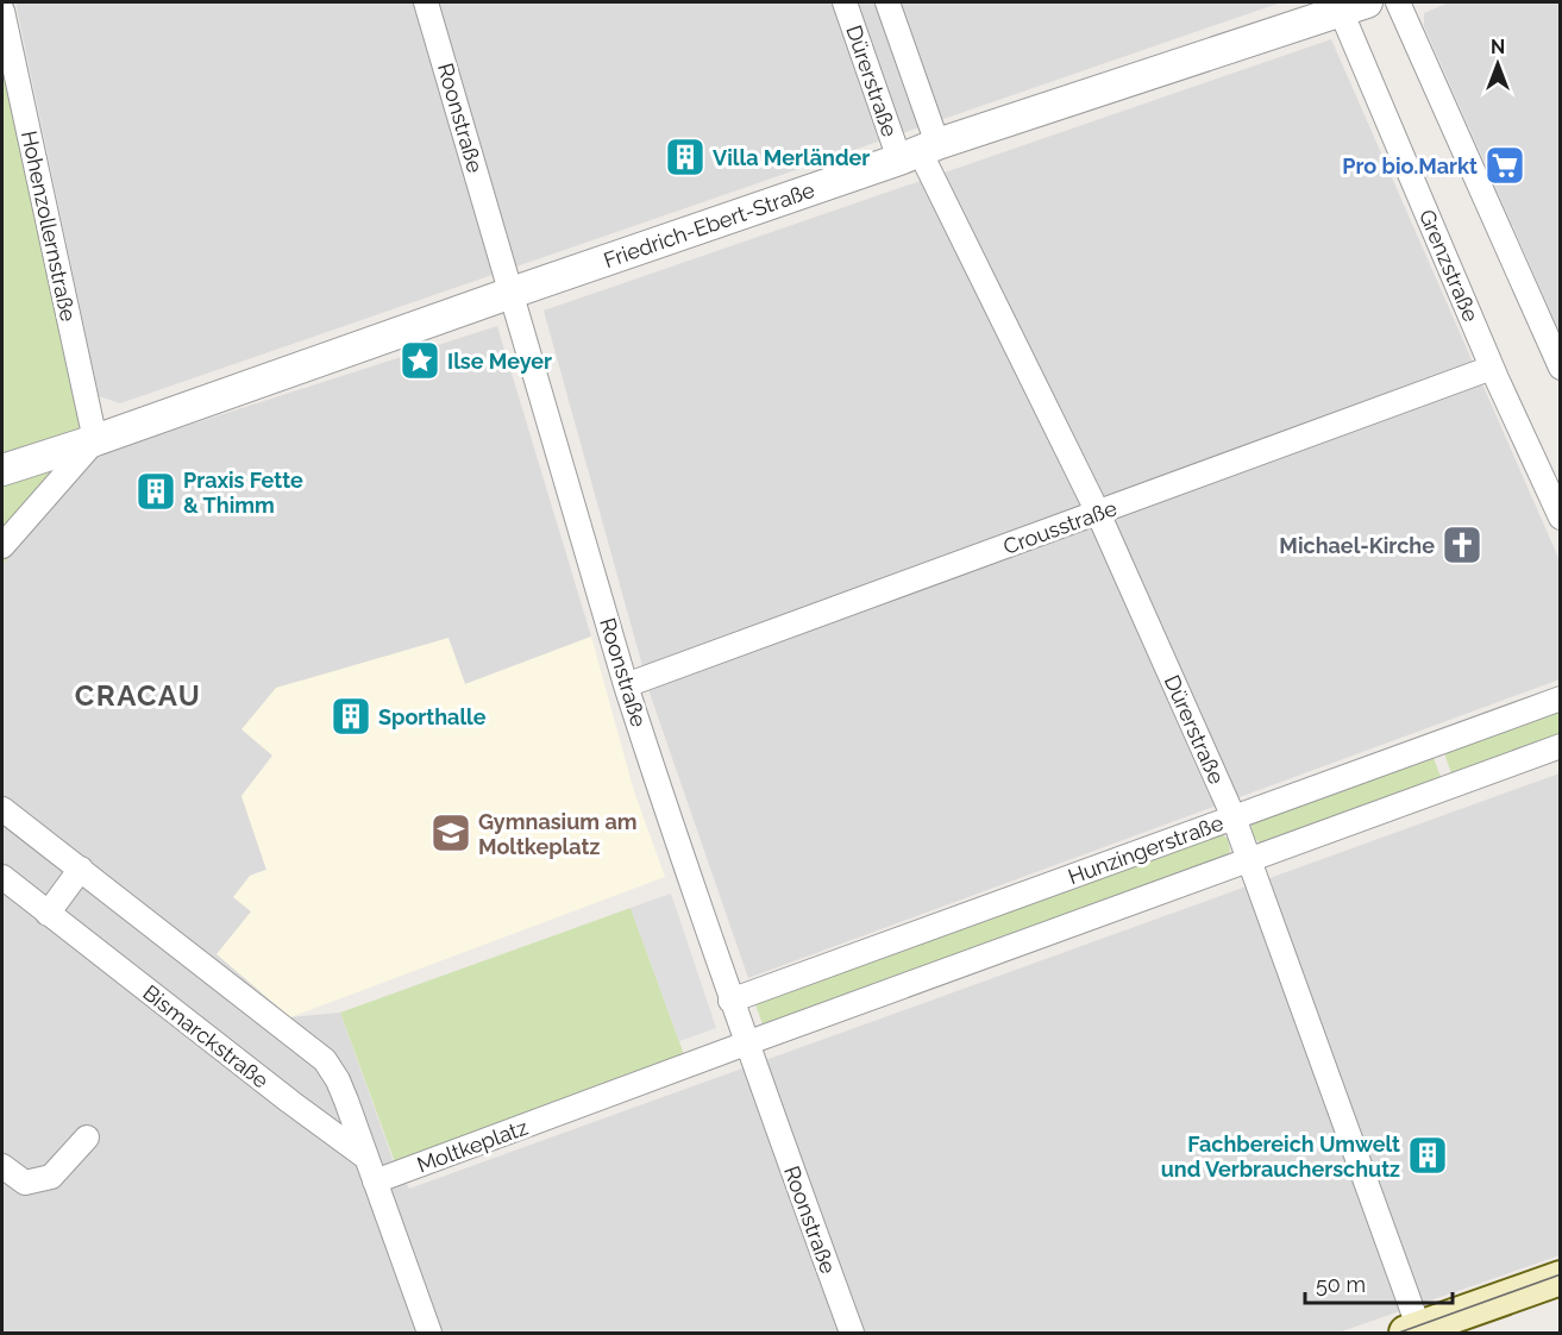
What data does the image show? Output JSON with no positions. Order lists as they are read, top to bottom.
{
  "streets": {
    "street": [
      "Dürerstraße",
      "Roonstraße",
      "Friedrich-Ebert-Straße",
      "Hohenzollernstraße",
      "Grenzstraße",
      "Crousstraße",
      "Hunzingerstraße",
      "Bismarckstraße",
      "Moltkeplatz"
    ]
  },
  "crossings": [
    ["Dürerstraße", "Friedrich-Ebert-Straße"],
    ["Dürerstraße", "Crousstraße"],
    ["Dürerstraße", "Hunzingerstraße"],
    ["Roonstraße", "Friedrich-Ebert-Straße"],
    ["Roonstraße", "Crousstraße"],
    ["Roonstraße", "Hunzingerstraße"],
    ["Roonstraße", "Moltkeplatz"],
    ["Friedrich-Ebert-Straße", "Hohenzollernstraße"],
    ["Friedrich-Ebert-Straße", "Grenzstraße"],
    ["Grenzstraße", "Crousstraße"],
    ["Hunzingerstraße", "Moltkeplatz"]
  ],
  "districts": ["CRACAU"],
  "places": {
    "building": [
      "Villa Merländer",
      "Praxis Fette & Thimm",
      "Sporthalle",
      "Fachbereich Umwelt und Verbraucherschutz"
    ],
    "supermarket": ["Pro bio.Markt"],
    "place": ["Ilse Meyer"],
    "church": ["Michael-Kirche"],
    "school or university": ["Gymnasium am Moltkeplatz"]
  },
  "scale_bar": "50 m",
  "north": "top"
}
